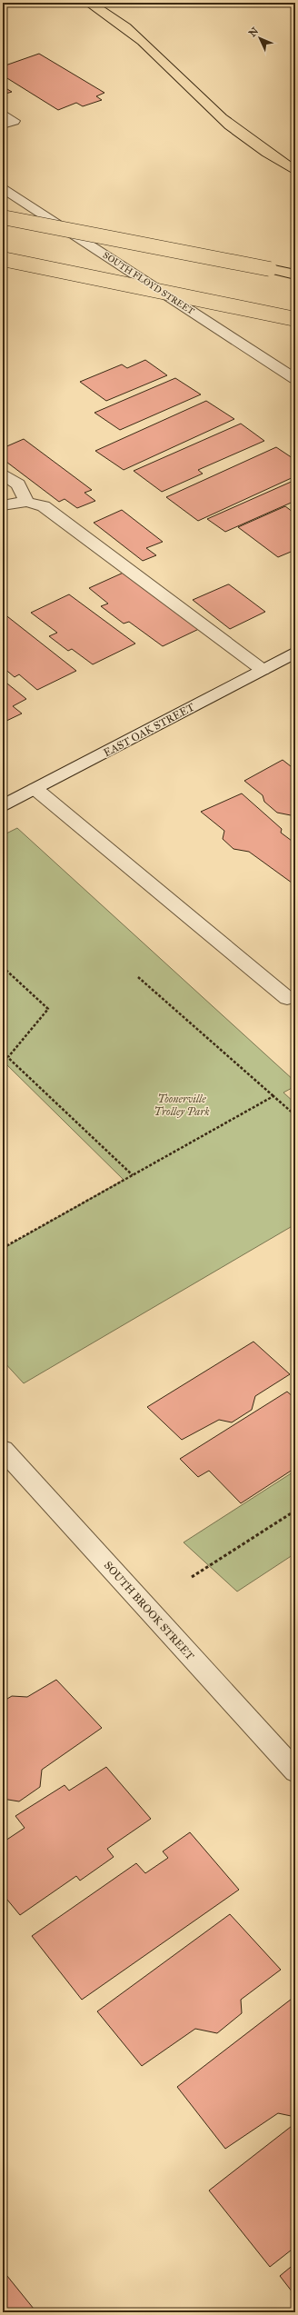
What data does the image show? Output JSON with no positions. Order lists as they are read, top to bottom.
{
  "streets": {
    "street": ["SOUTH FLOYD STREET", "EAST OAK STREET", "SOUTH BROOK STREET"]
  },
  "parks": ["Toonerville Trolley Park"],
  "north": "top left"
}
